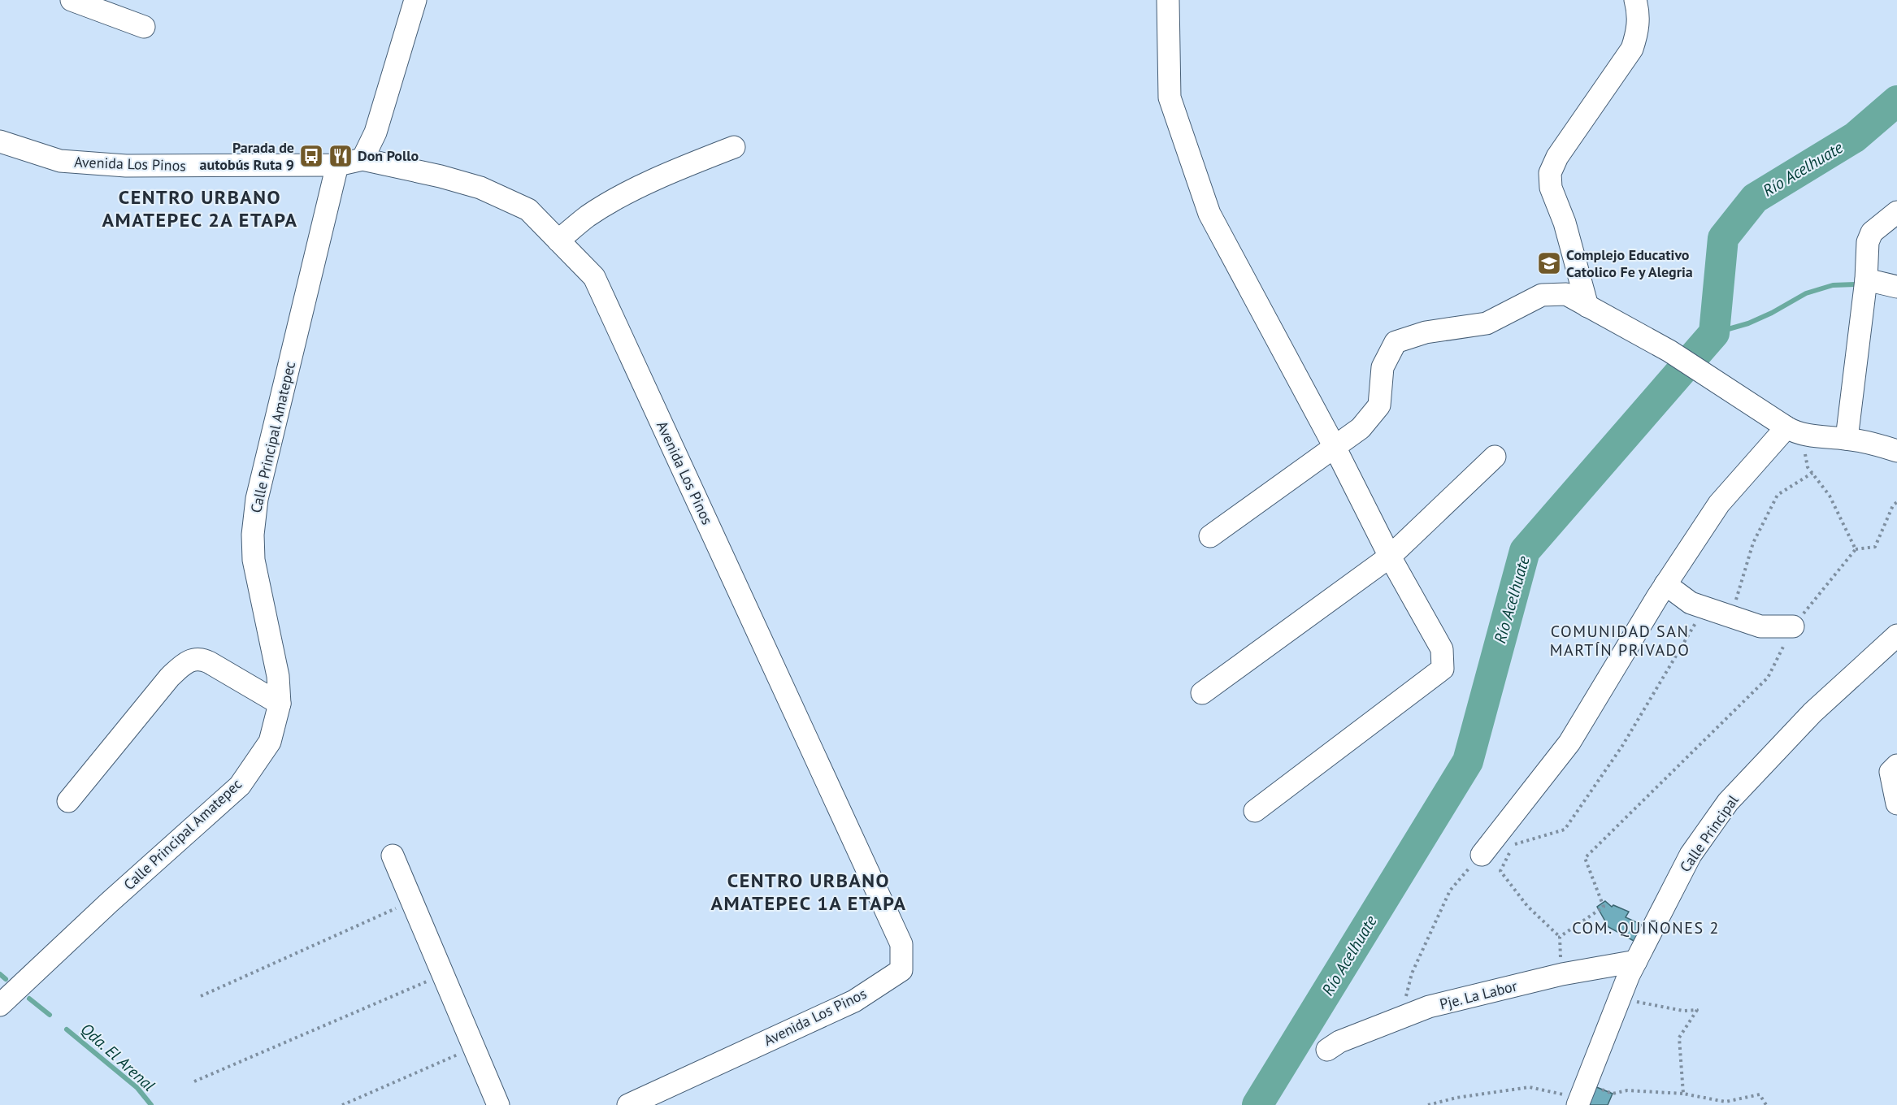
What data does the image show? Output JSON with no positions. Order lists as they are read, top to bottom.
{
  "streets": {
    "street": [
      "Avenida Los Pinos",
      "Calle Principal Amatepec",
      "Calle Principal",
      "Pje. La Labor"
    ]
  },
  "crossings": [
    ["Avenida Los Pinos", "Calle Principal Amatepec"],
    ["Calle Principal", "Pje. La Labor"]
  ],
  "districts": [
    "CENTRO URBANO AMATEPEC 2A ETAPA",
    "COMUNIDAD SAN MARTÍN PRIVADO",
    "CENTRO URBANO AMATEPEC 1A ETAPA",
    "COM. QUIÑONES 2"
  ],
  "water": ["Río Acelhuate", "Qda. El Arenal"],
  "places": {
    "bus stop": ["Parada de autobús Ruta 9"],
    "restaurant": ["Don Pollo"],
    "school or university": ["Complejo Educativo Catolico Fe y Alegria"]
  }
}
